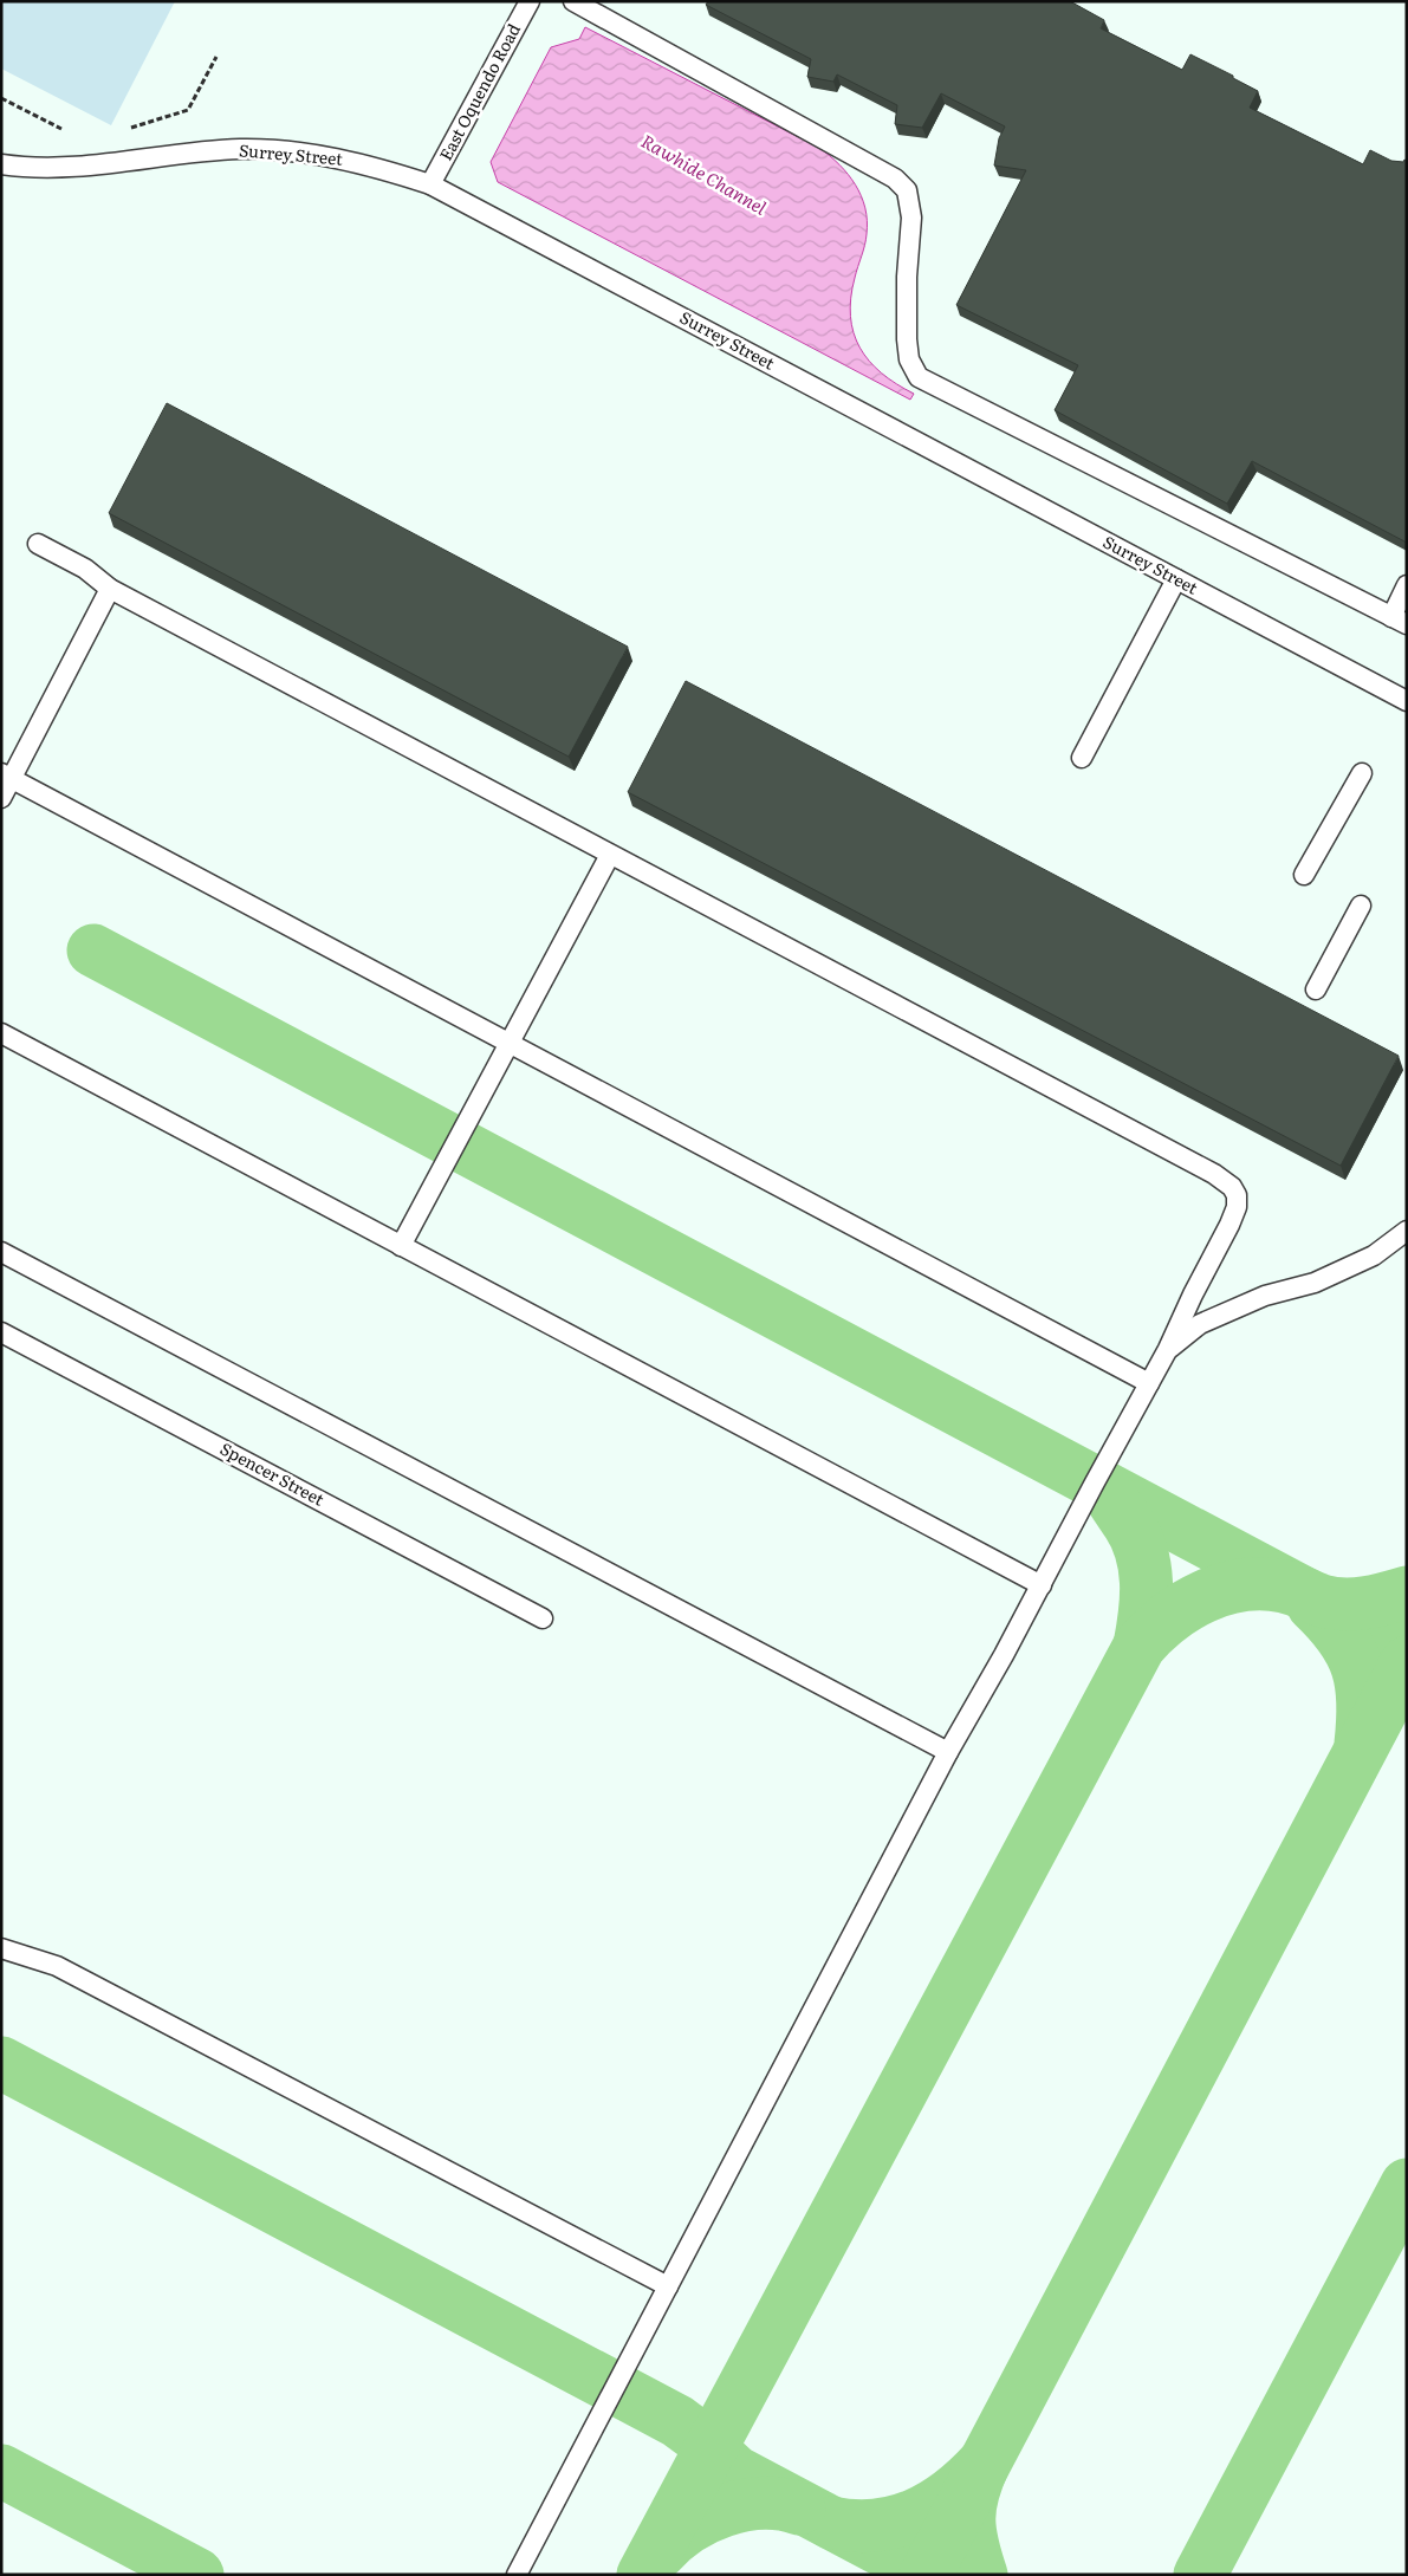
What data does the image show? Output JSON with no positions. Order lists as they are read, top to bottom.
{
  "streets": {
    "street": ["East Oquendo Road", "Surrey Street", "Spencer Street"]
  },
  "crossings": [
    ["East Oquendo Road", "Surrey Street"]
  ],
  "water": ["Rawhide Channel"]
}
